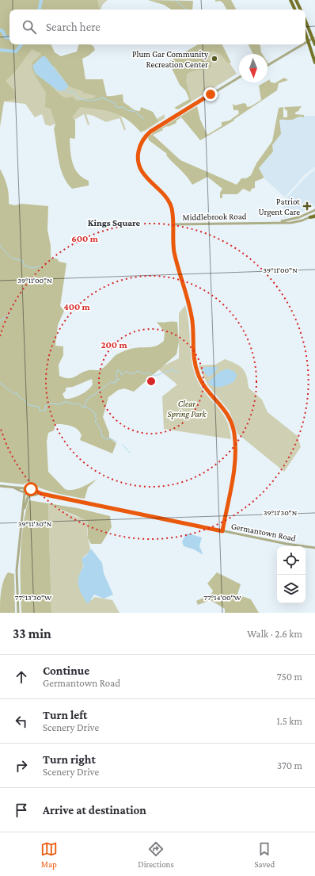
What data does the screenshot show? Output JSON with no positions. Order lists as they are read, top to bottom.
{
  "streets": {
    "street": ["Middlebrook Road", "Germantown Road"]
  },
  "districts": ["Kings Square"],
  "parks": ["Clear Spring Park"],
  "places": {
    "other": ["Plum Gar Community Recreation Center"],
    "health": ["Patriot Urgent Care"]
  },
  "north": "bottom",
  "page": {
    "search": "Search here",
    "heading": ["33 min", "Walk · 2.6 km"],
    "list": [
      ["Continue", "Germantown Road", "750 m"],
      ["Turn left", "Scenery Drive", "1.5 km"],
      ["Turn right", "Scenery Drive", "370 m"],
      "Arrive at destination"
    ],
    "nav": ["Map", "Directions", "Saved"]
  },
  "coordinates": [
    "39°11'00\"N",
    "39°11'30\"N",
    "77°13'30\"W",
    "77°14'00\"W"
  ],
  "rings": ["600 m", "400 m", "200 m"]
}
